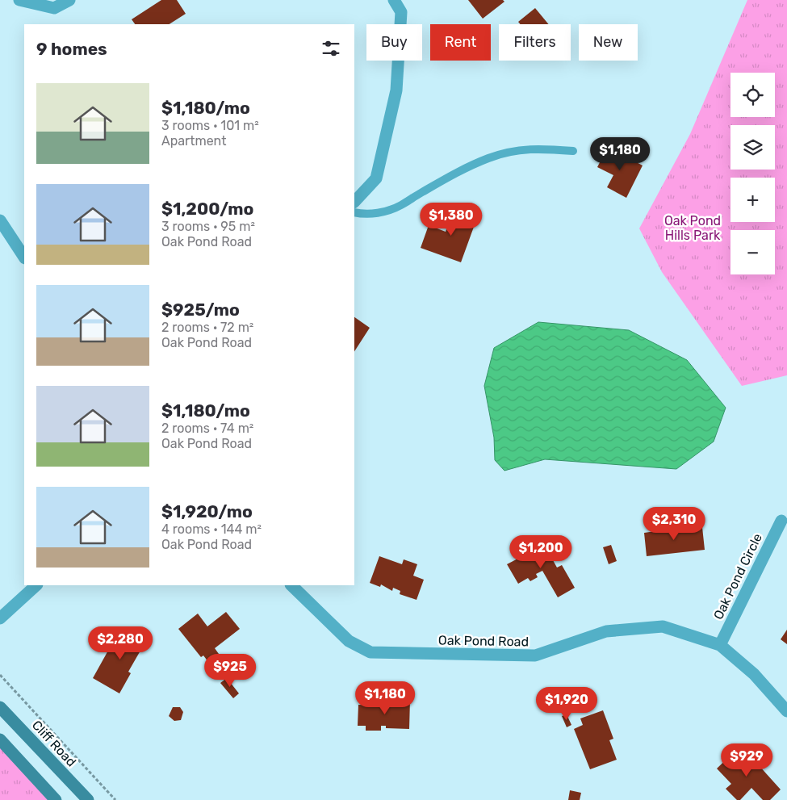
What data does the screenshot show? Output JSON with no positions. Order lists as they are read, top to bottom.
{
  "streets": {
    "main road": ["Cliff Road"],
    "street": ["Oak Pond Circle", "Oak Pond Road"]
  },
  "crossings": [
    ["Oak Pond Circle", "Oak Pond Road"]
  ],
  "parks": ["Oak Pond Hills Park"],
  "page": {
    "chip": [
      "Buy",
      "Rent",
      "Filters",
      "New"
    ],
    "heading": "9 homes",
    "map_buttons": ["+", "−"],
    "list": [
      {
        "name": "$1,180/mo",
        "note": "3 rooms · 101 m² · Apartment"
      },
      {
        "name": "$1,200/mo",
        "note": "3 rooms · 95 m² · Oak Pond Road"
      },
      {
        "name": "$925/mo",
        "note": "2 rooms · 72 m² · Oak Pond Road"
      },
      {
        "name": "$1,180/mo",
        "note": "2 rooms · 74 m² · Oak Pond Road"
      },
      {
        "name": "$1,920/mo",
        "note": "4 rooms · 144 m² · Oak Pond Road"
      }
    ],
    "price": [
      "$1,180",
      "$1,380",
      "$2,310",
      "$1,200",
      "$2,280",
      "$925",
      "$1,180",
      "$1,920",
      "$929"
    ]
  }
}
